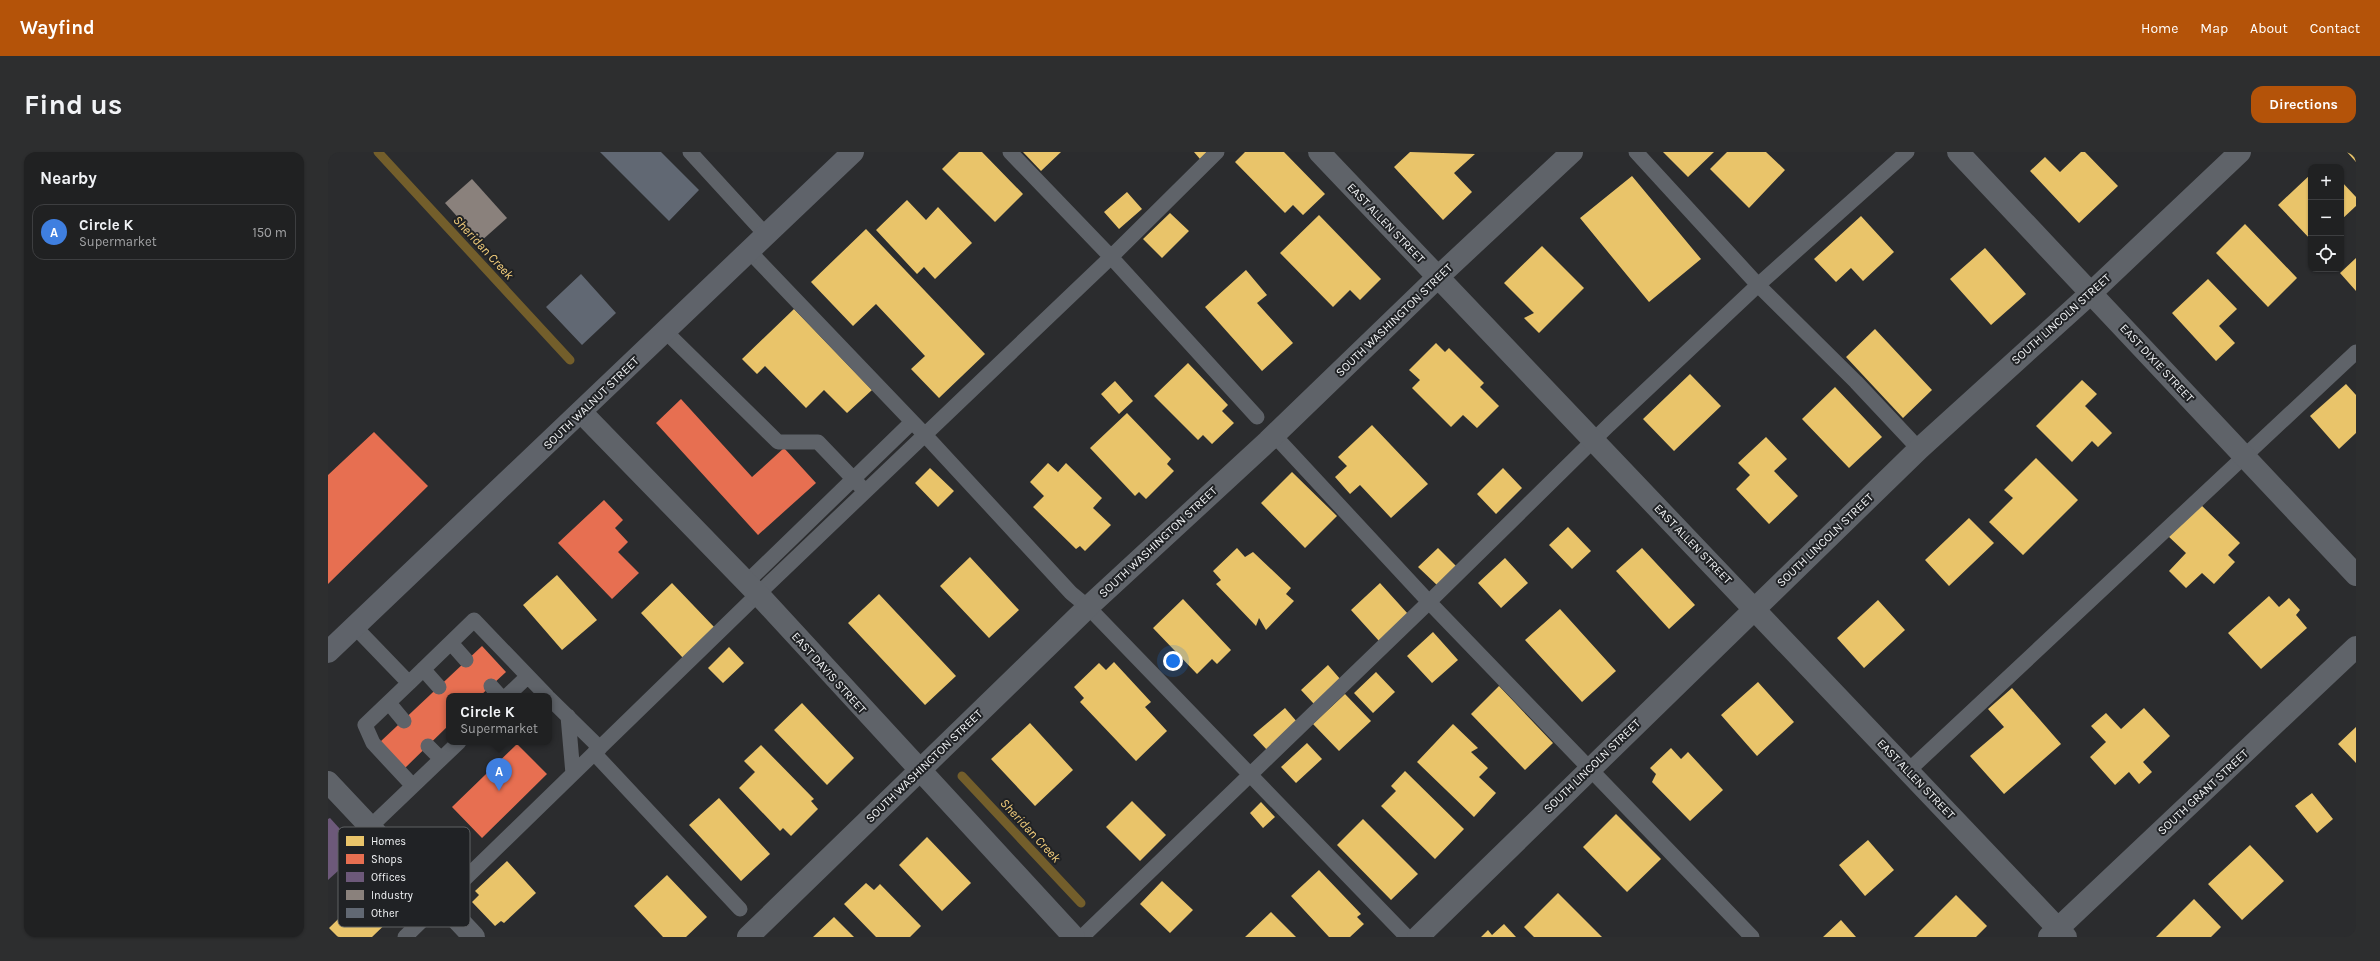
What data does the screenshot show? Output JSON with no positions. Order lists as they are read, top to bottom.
{
  "streets": {
    "main road": ["SOUTH WALNUT STREET"],
    "street": [
      "EAST ALLEN STREET",
      "SOUTH LINCOLN STREET",
      "SOUTH WASHINGTON STREET",
      "EAST DIXIE STREET",
      "EAST DAVIS STREET",
      "SOUTH GRANT STREET"
    ]
  },
  "crossings": [
    ["EAST ALLEN STREET", "SOUTH LINCOLN STREET"],
    ["EAST ALLEN STREET", "SOUTH WASHINGTON STREET"],
    ["EAST ALLEN STREET", "SOUTH GRANT STREET"],
    ["SOUTH LINCOLN STREET", "EAST DIXIE STREET"],
    ["SOUTH WASHINGTON STREET", "EAST DAVIS STREET"],
    ["SOUTH WALNUT STREET", "EAST DAVIS STREET"]
  ],
  "water": ["Sheridan Creek"],
  "legend": [
    "Homes",
    "Shops",
    "Offices",
    "Industry",
    "Other"
  ],
  "page": {
    "header": "Wayfind",
    "nav": [
      "Home",
      "Map",
      "About",
      "Contact"
    ],
    "buttons": "Directions",
    "title": "Find us",
    "heading": "Nearby",
    "map_buttons": ["+", "−"],
    "list": [
      {
        "mark": "A",
        "name": "Circle K",
        "note": "Supermarket",
        "value": "150 m"
      }
    ],
    "popup": ["Circle K", "Supermarket"],
    "pins": "A"
  }
}
